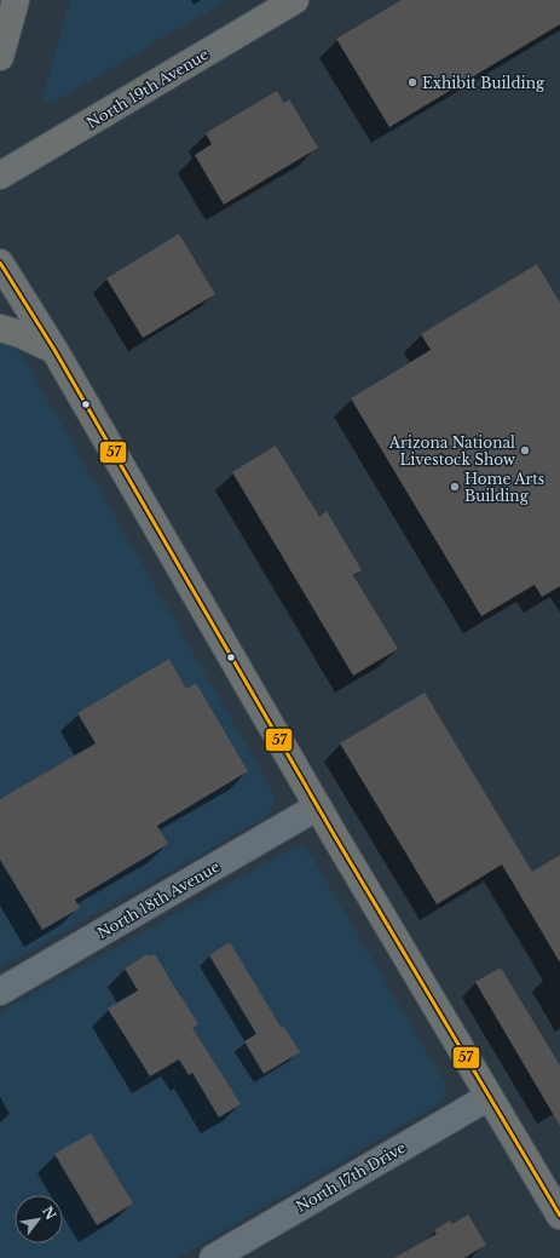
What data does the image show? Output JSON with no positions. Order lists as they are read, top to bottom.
{
  "streets": {
    "main road": ["North 19th Avenue"],
    "street": ["North 18th Avenue", "North 17th Drive"]
  },
  "places": ["Exhibit Building", "Arizona National Livestock Show", "Home Arts Building"],
  "lines": ["transit line 57"],
  "north": "top right"
}
